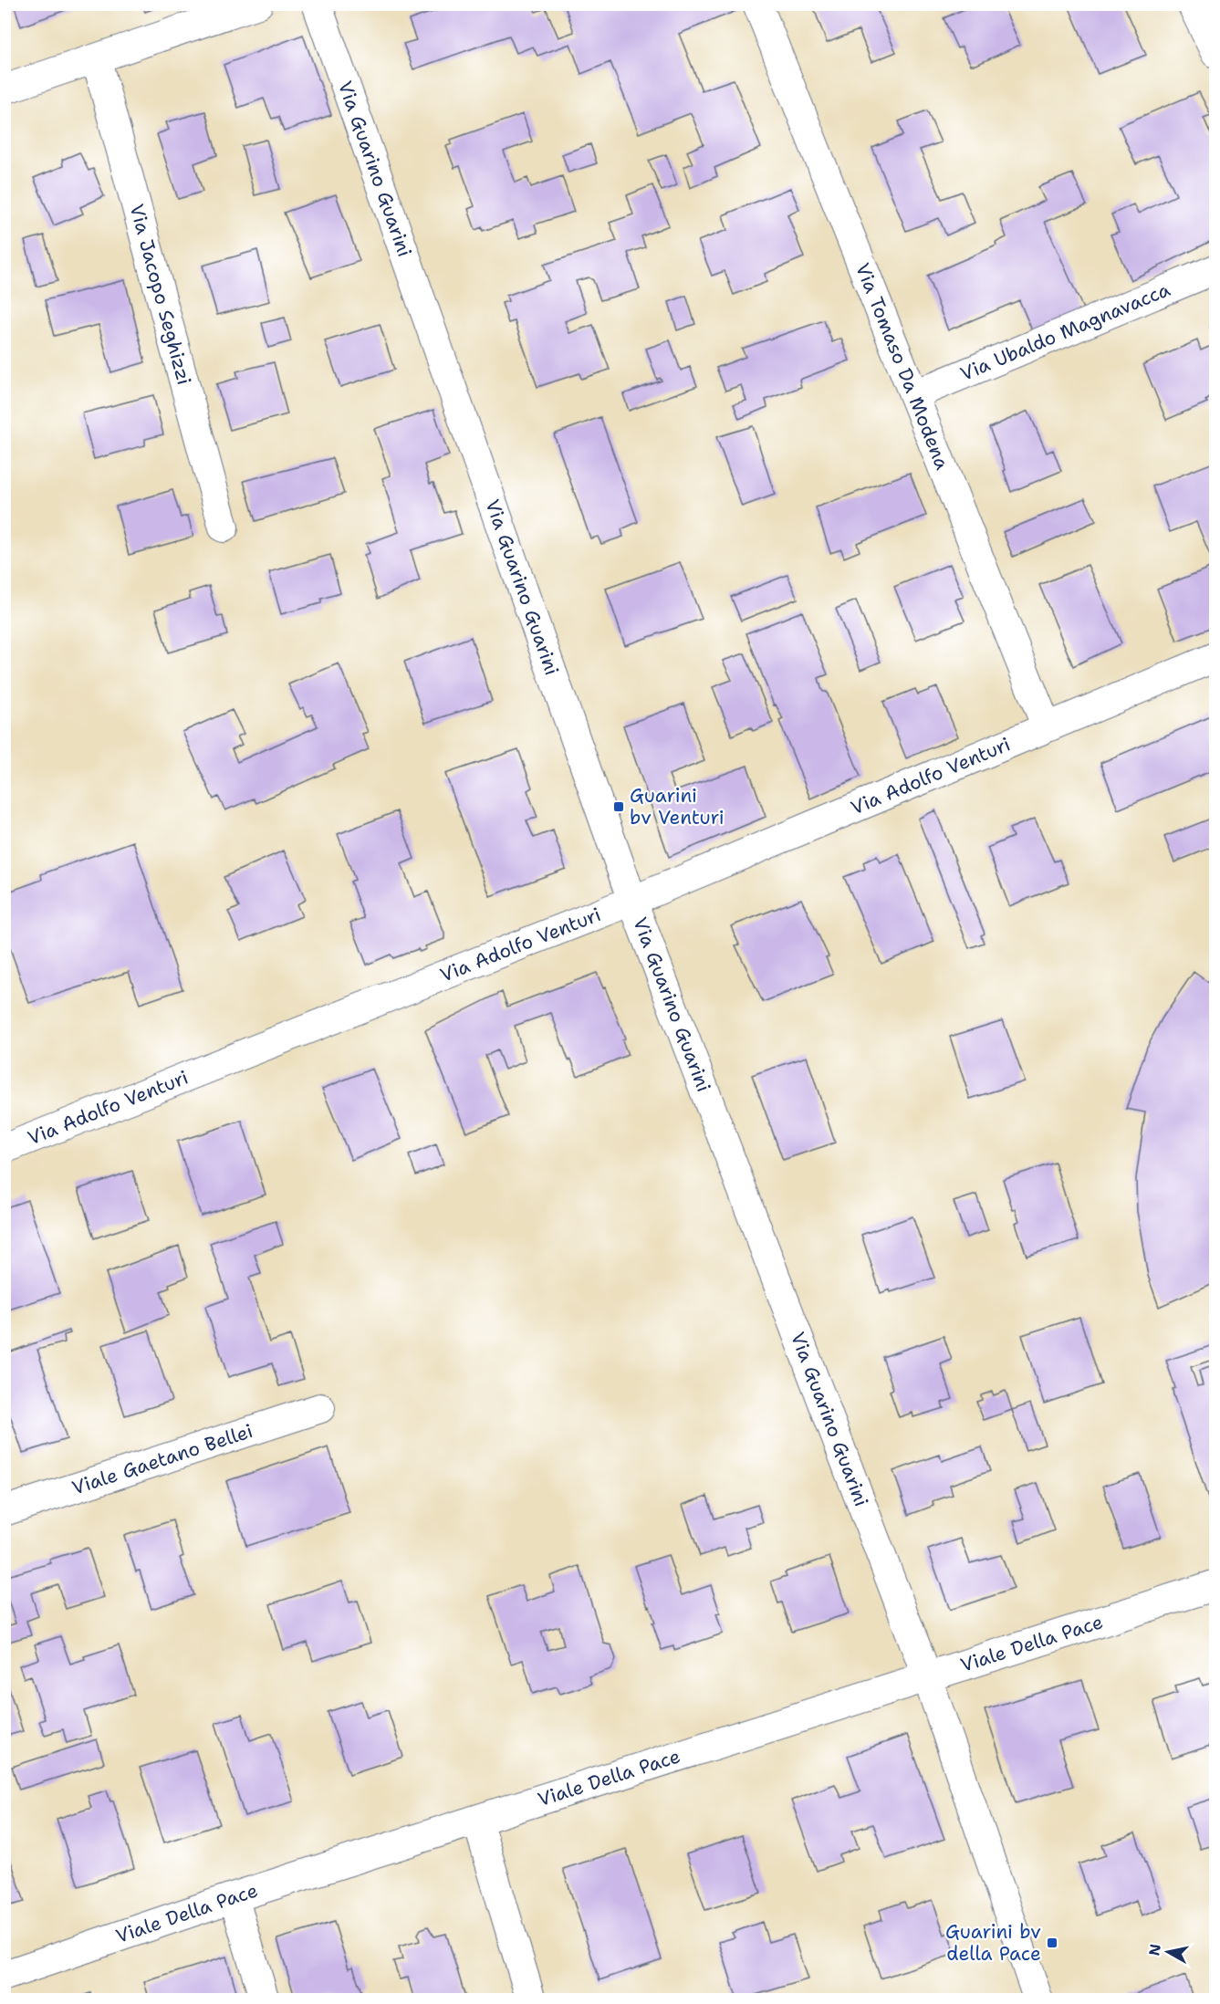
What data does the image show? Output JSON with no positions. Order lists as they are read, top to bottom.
{
  "streets": {
    "street": [
      "Via Guarino Guarini",
      "Via Jacopo Seghizzi",
      "Via Ubaldo Magnavacca",
      "Via Tomaso Da Modena",
      "Via Adolfo Venturi",
      "Viale Gaetano Bellei",
      "Viale Della Pace"
    ]
  },
  "crossings": [
    ["Via Guarino Guarini", "Via Adolfo Venturi"],
    ["Via Guarino Guarini", "Viale Della Pace"],
    ["Via Ubaldo Magnavacca", "Via Tomaso Da Modena"],
    ["Via Tomaso Da Modena", "Via Adolfo Venturi"]
  ],
  "places": {
    "transit": ["Guarini bv Venturi", "Guarini bv della Pace"]
  },
  "north": "left"
}
